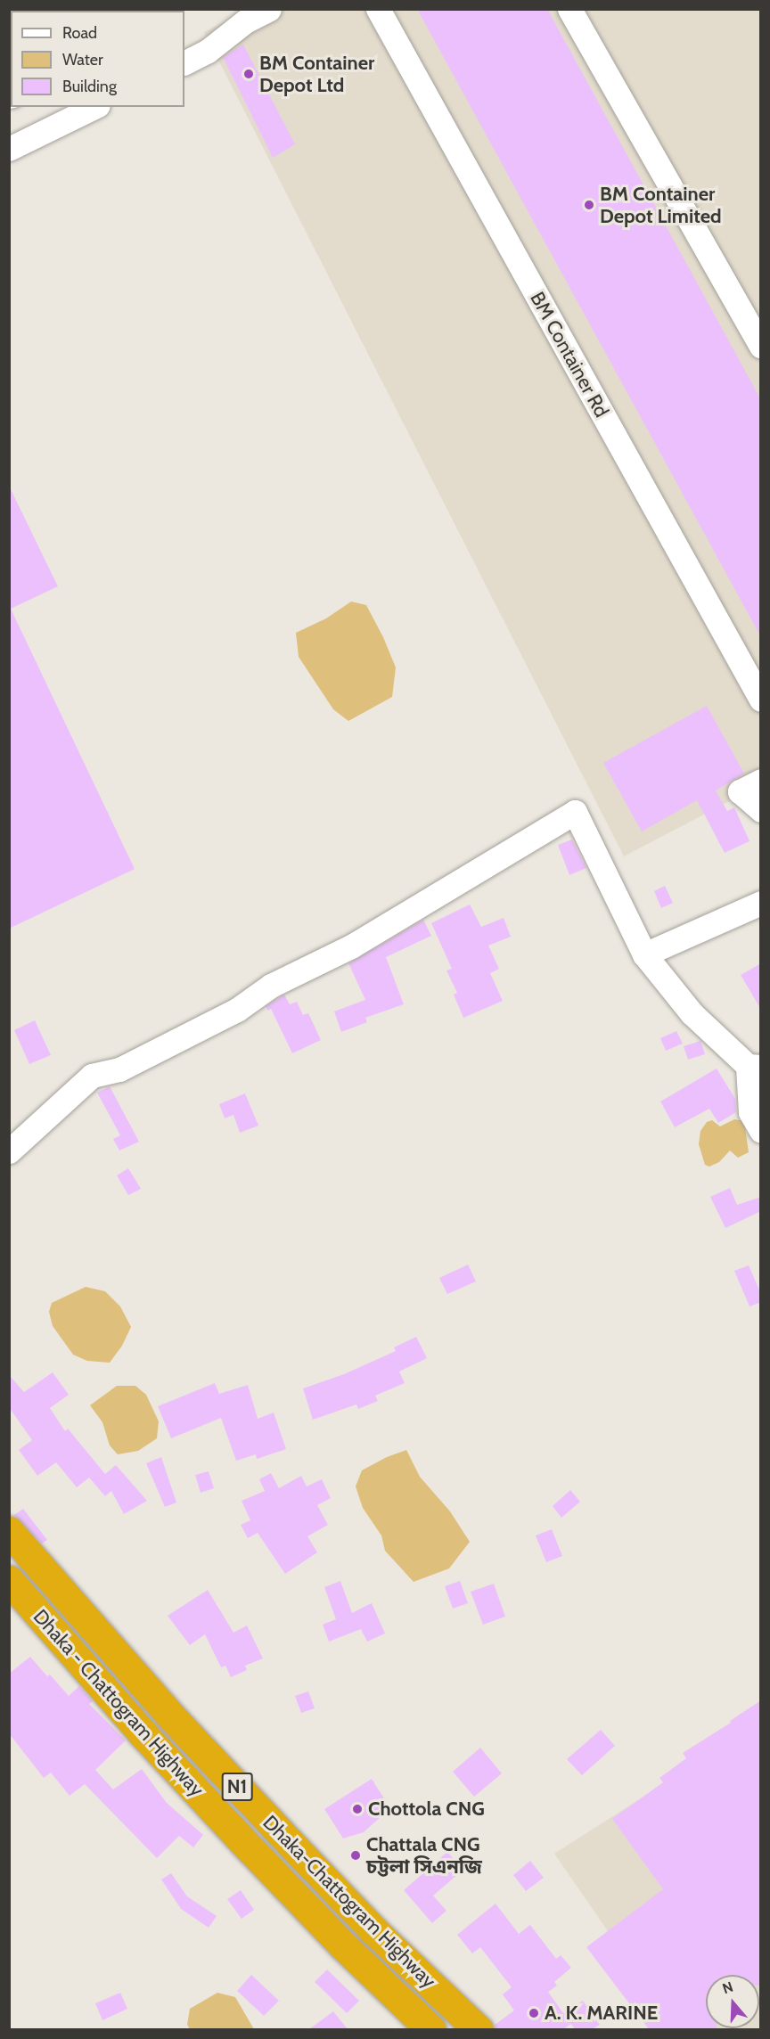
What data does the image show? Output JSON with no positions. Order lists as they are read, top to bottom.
{
  "streets": {
    "highway": ["Dhaka - Chattogram Highway", "N1", "Dhaka-Chattogram Highway"],
    "street": ["BM Container Rd"]
  },
  "places": [
    "BM Container Depot Ltd",
    "BM Container Depot Limited",
    "Chottola CNG",
    "Chattala CNG চট্টলা সিএনজি",
    "A. K. MARINE"
  ],
  "legend": ["Road", "Water", "Building"],
  "north": "top"
}
